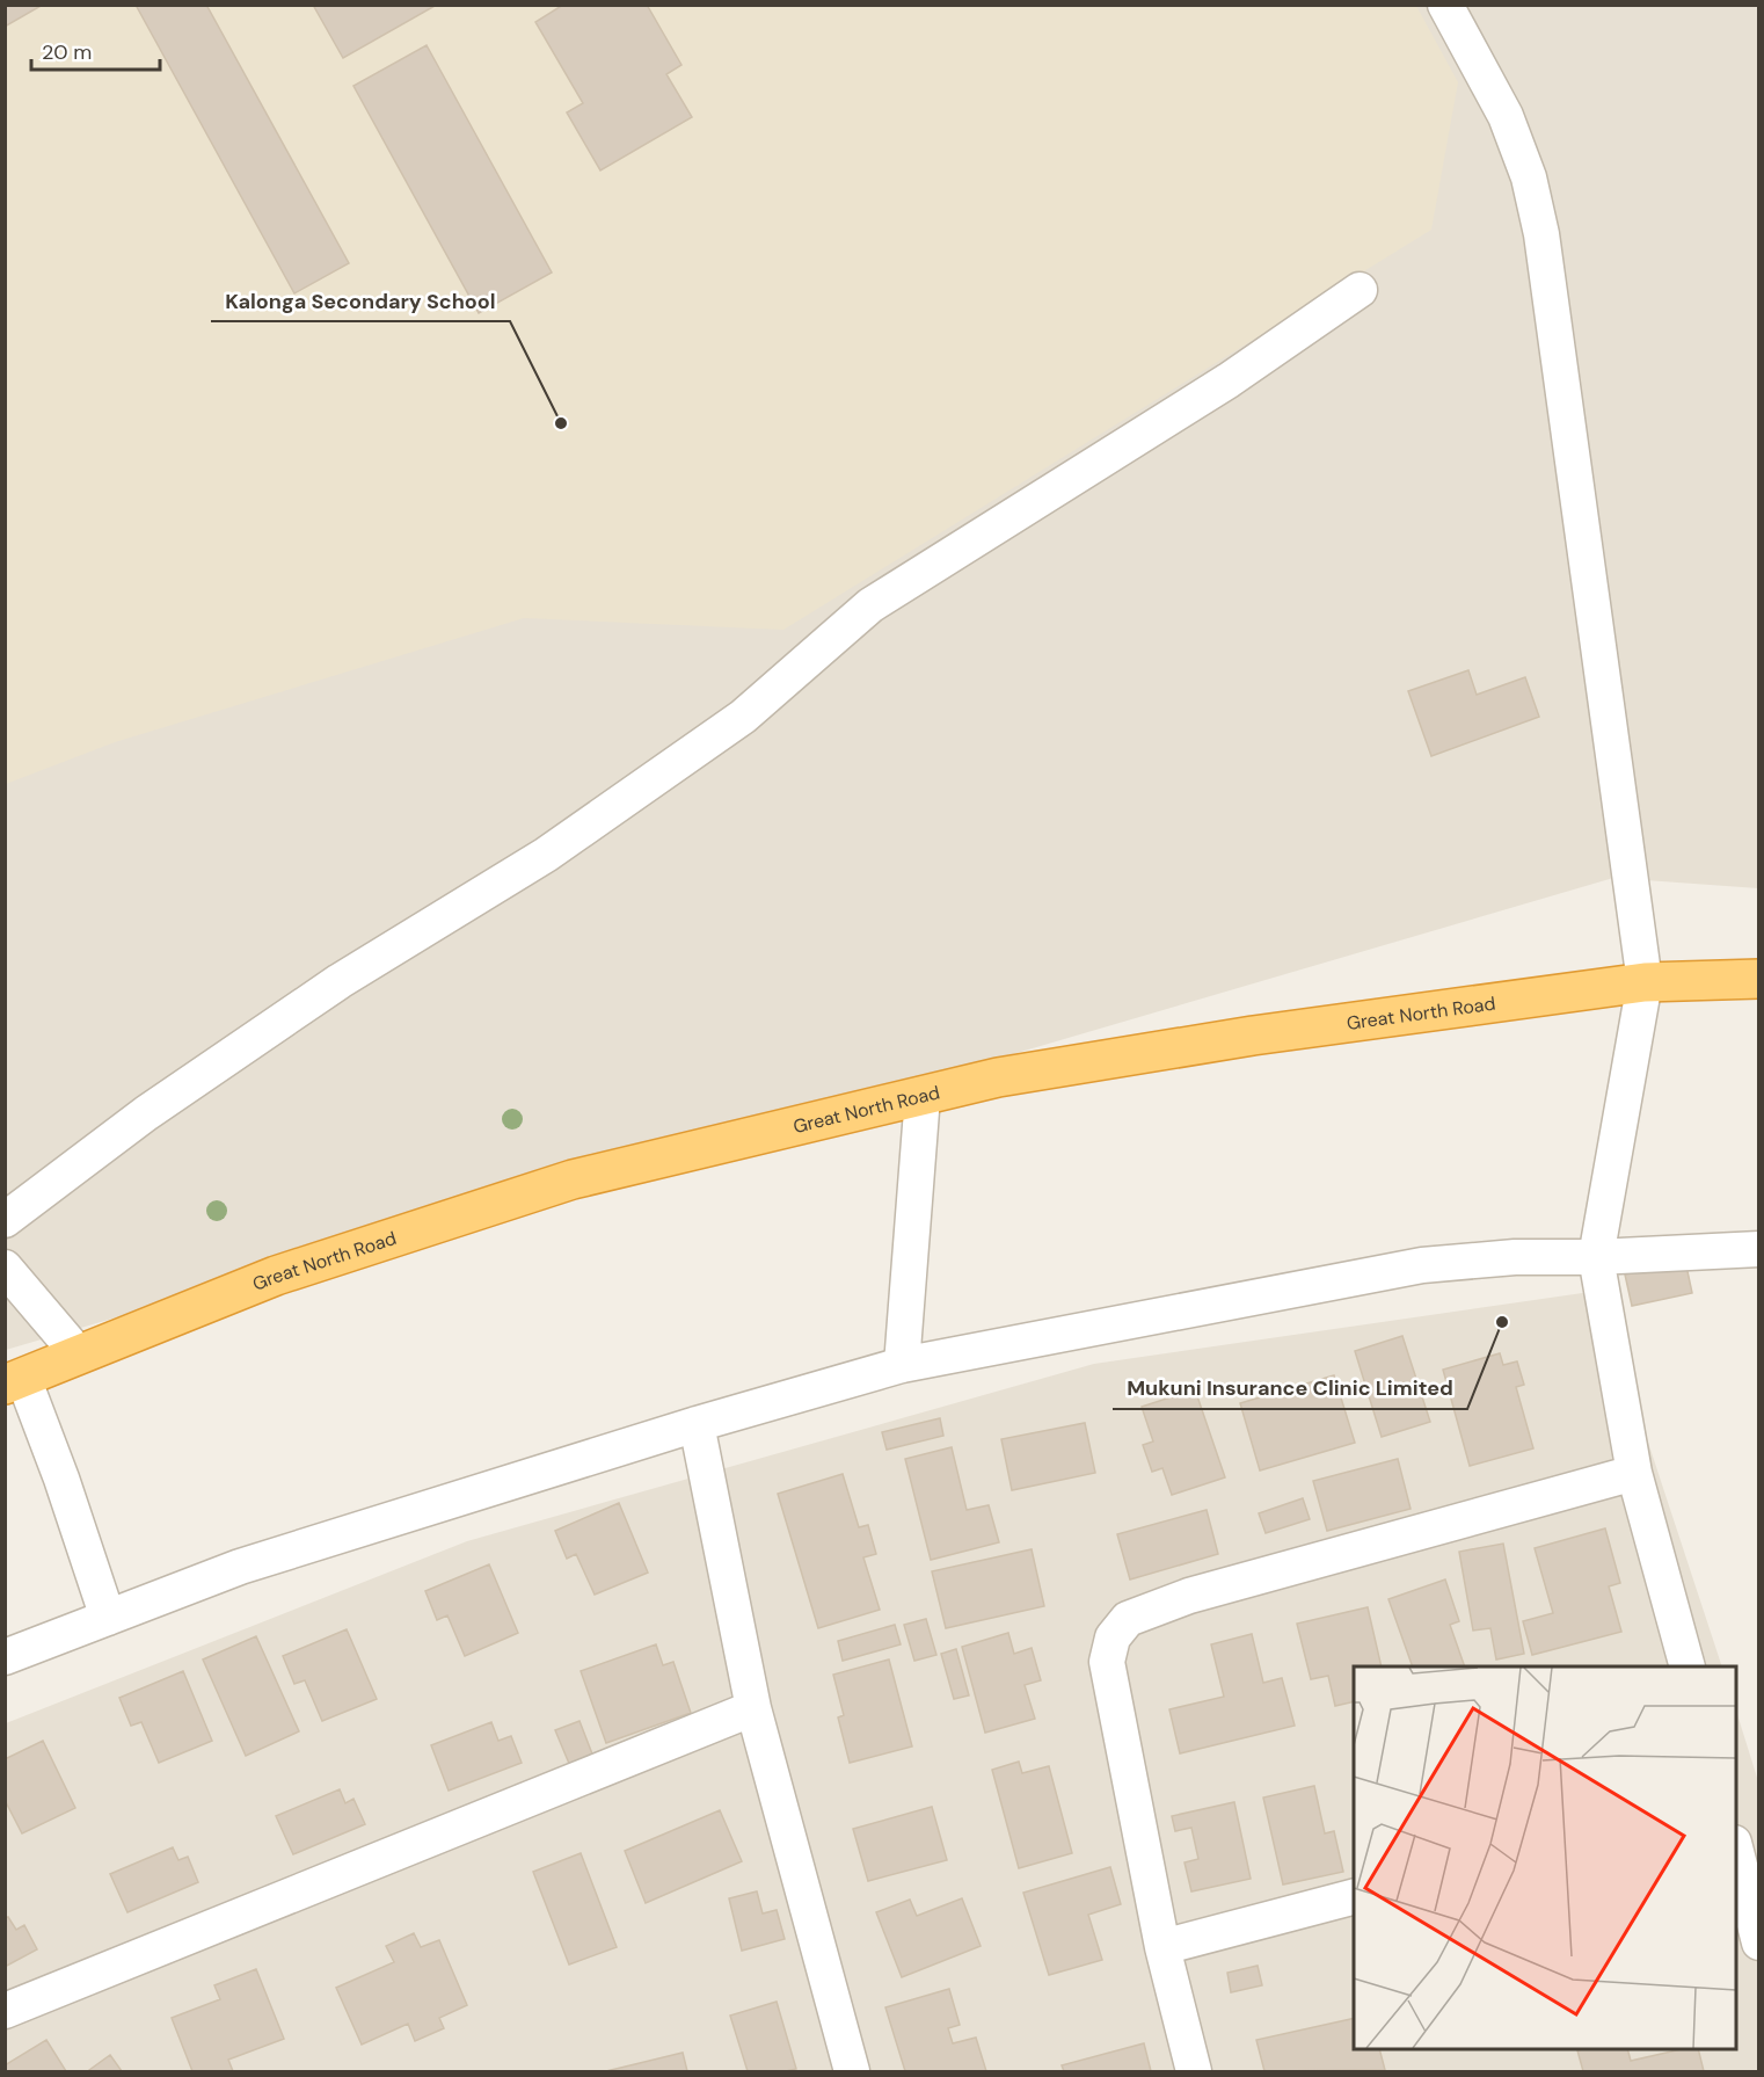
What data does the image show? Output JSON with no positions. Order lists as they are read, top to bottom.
{
  "streets": {
    "highway": ["Great North Road"]
  },
  "places": ["Kalonga Secondary School", "Mukuni Insurance Clinic Limited"],
  "scale_bar": "20 m"
}
